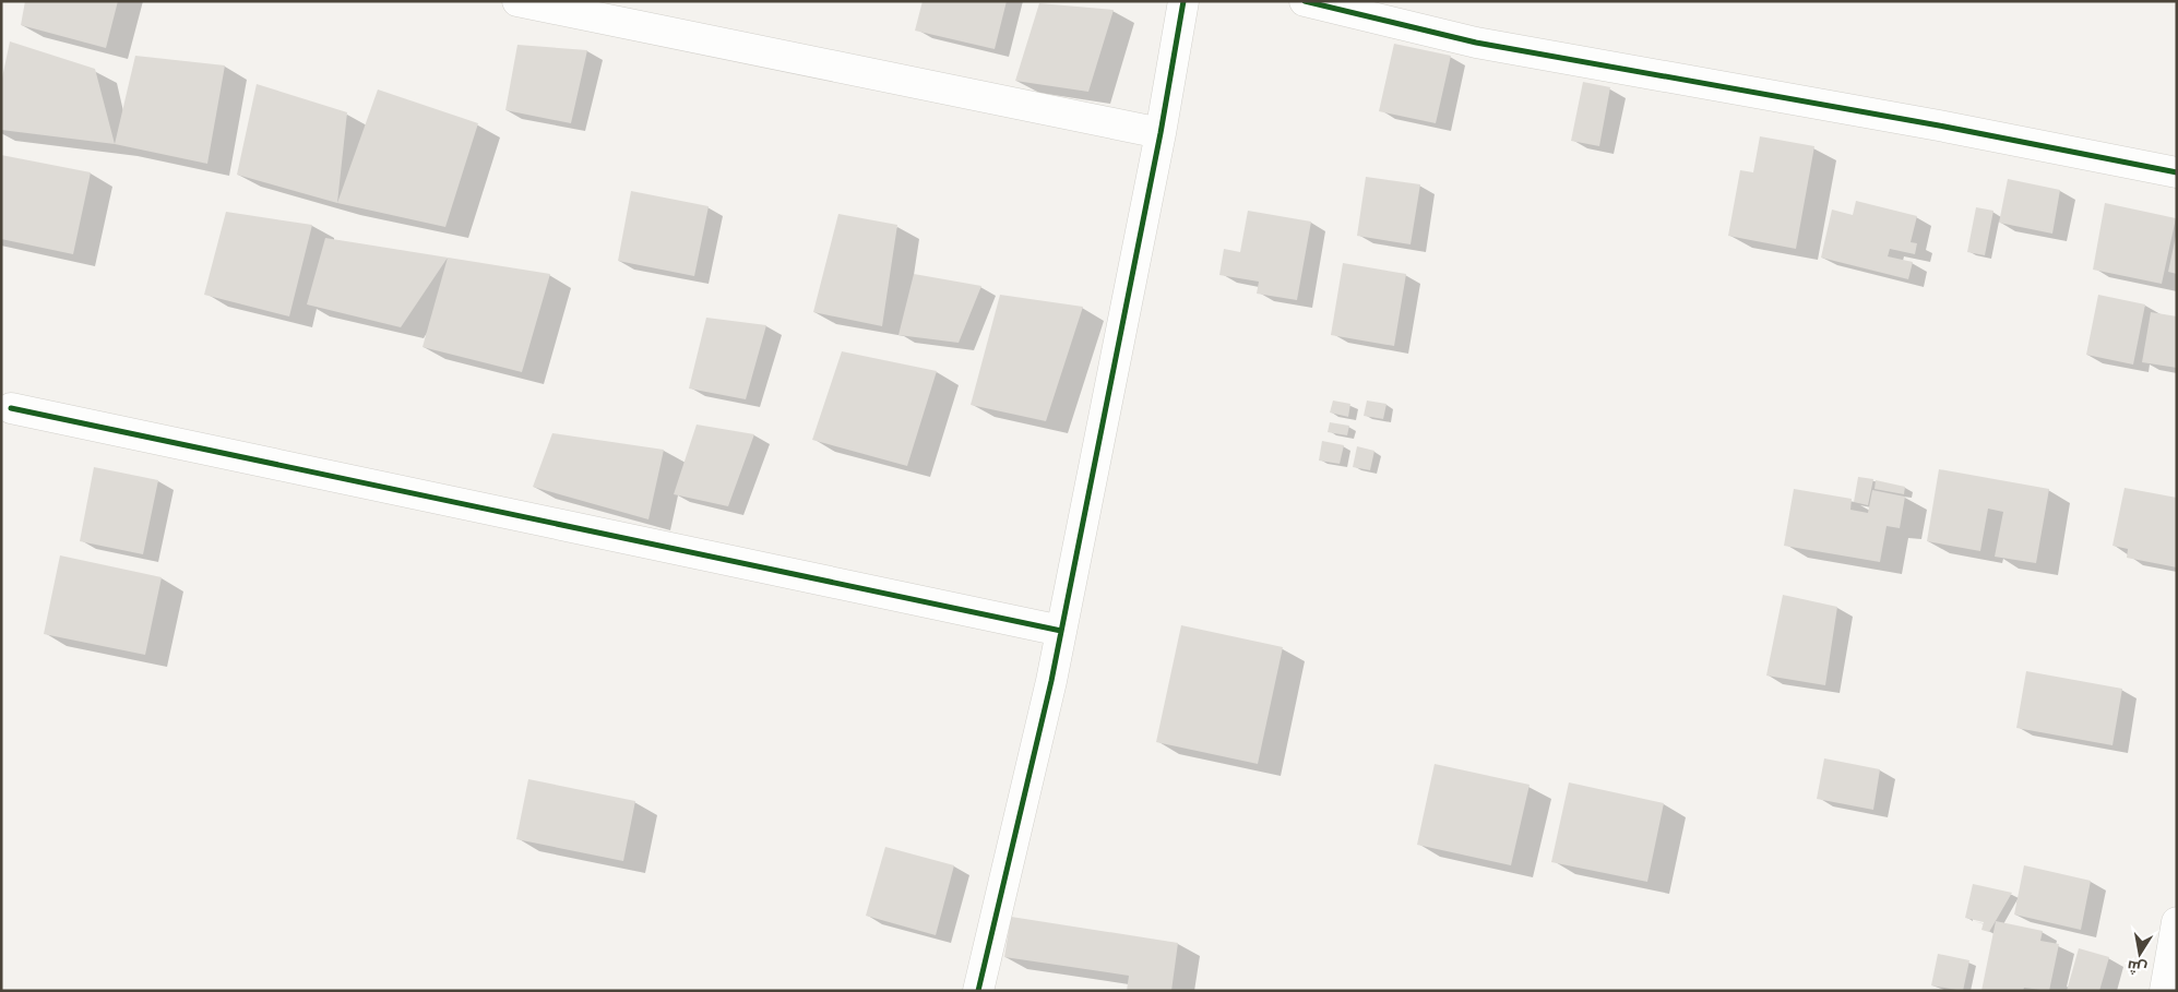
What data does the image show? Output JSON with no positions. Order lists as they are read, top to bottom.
{
  "north": "bottom"
}
